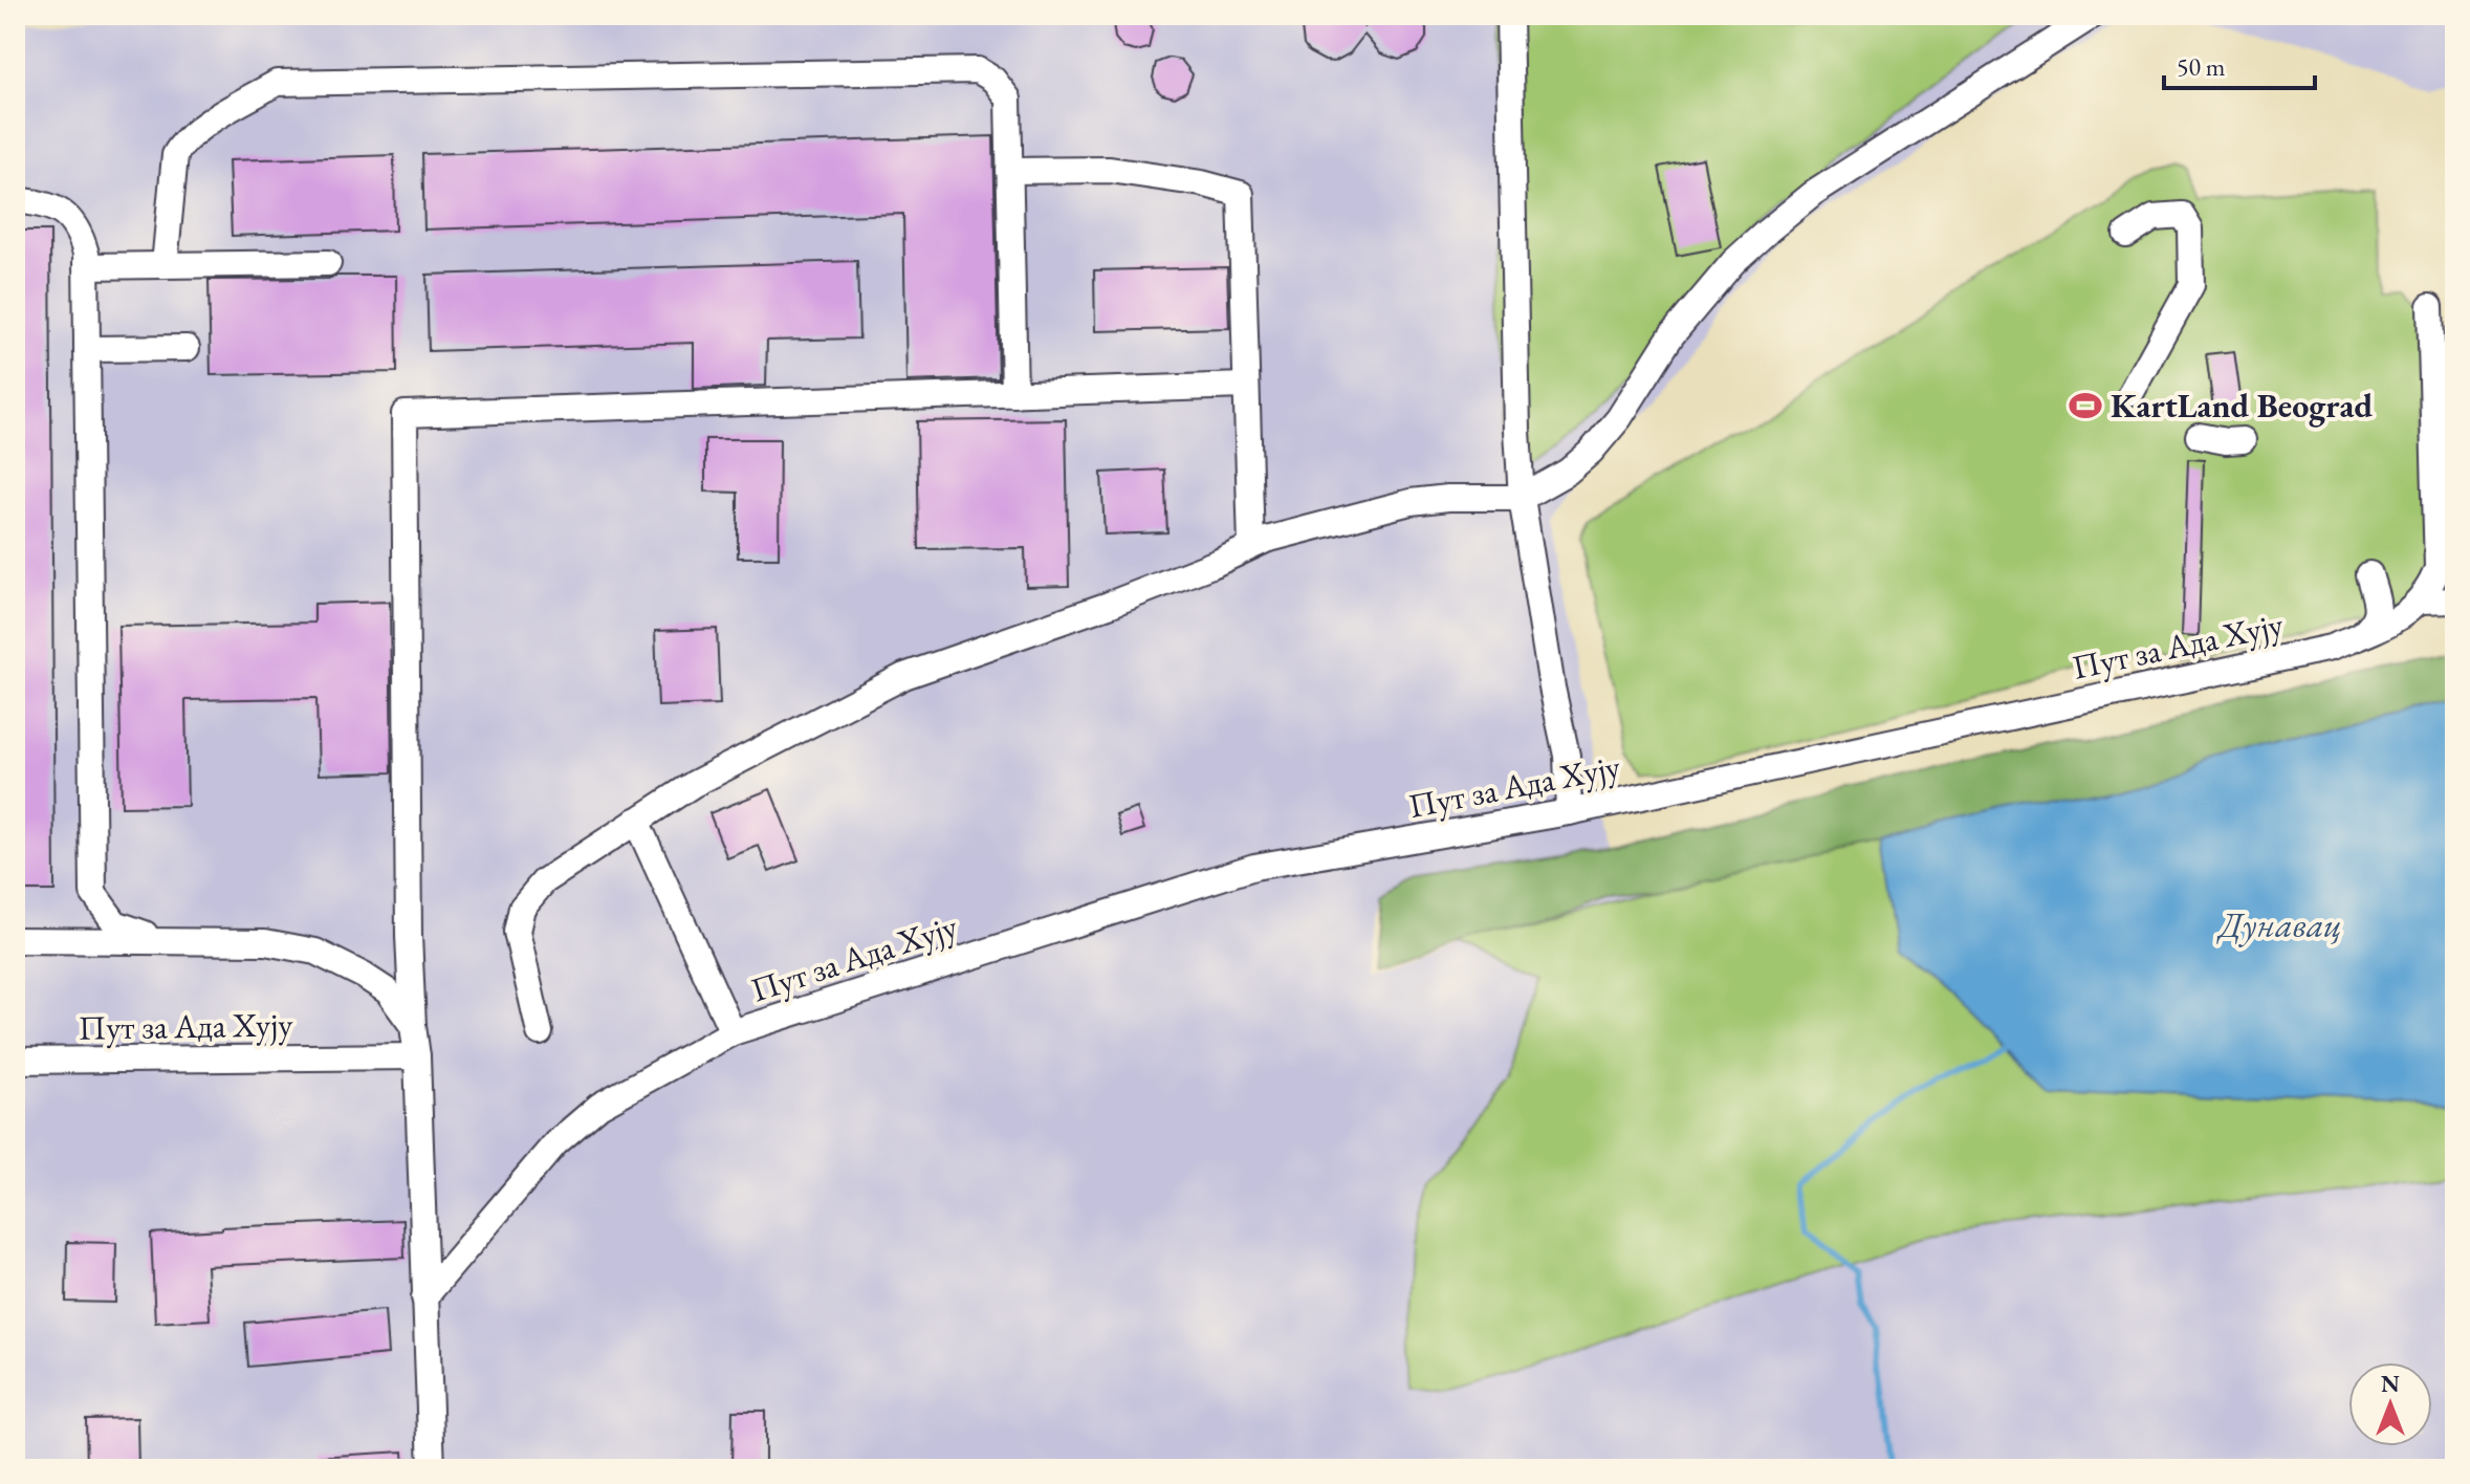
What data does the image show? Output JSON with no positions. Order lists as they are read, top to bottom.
{
  "streets": {
    "lane": ["Пут за Ада Хују"]
  },
  "water": ["Дунавац"],
  "places": {
    "sports": ["KartLand Beograd"]
  },
  "scale_bar": "50 m",
  "north": "top"
}
